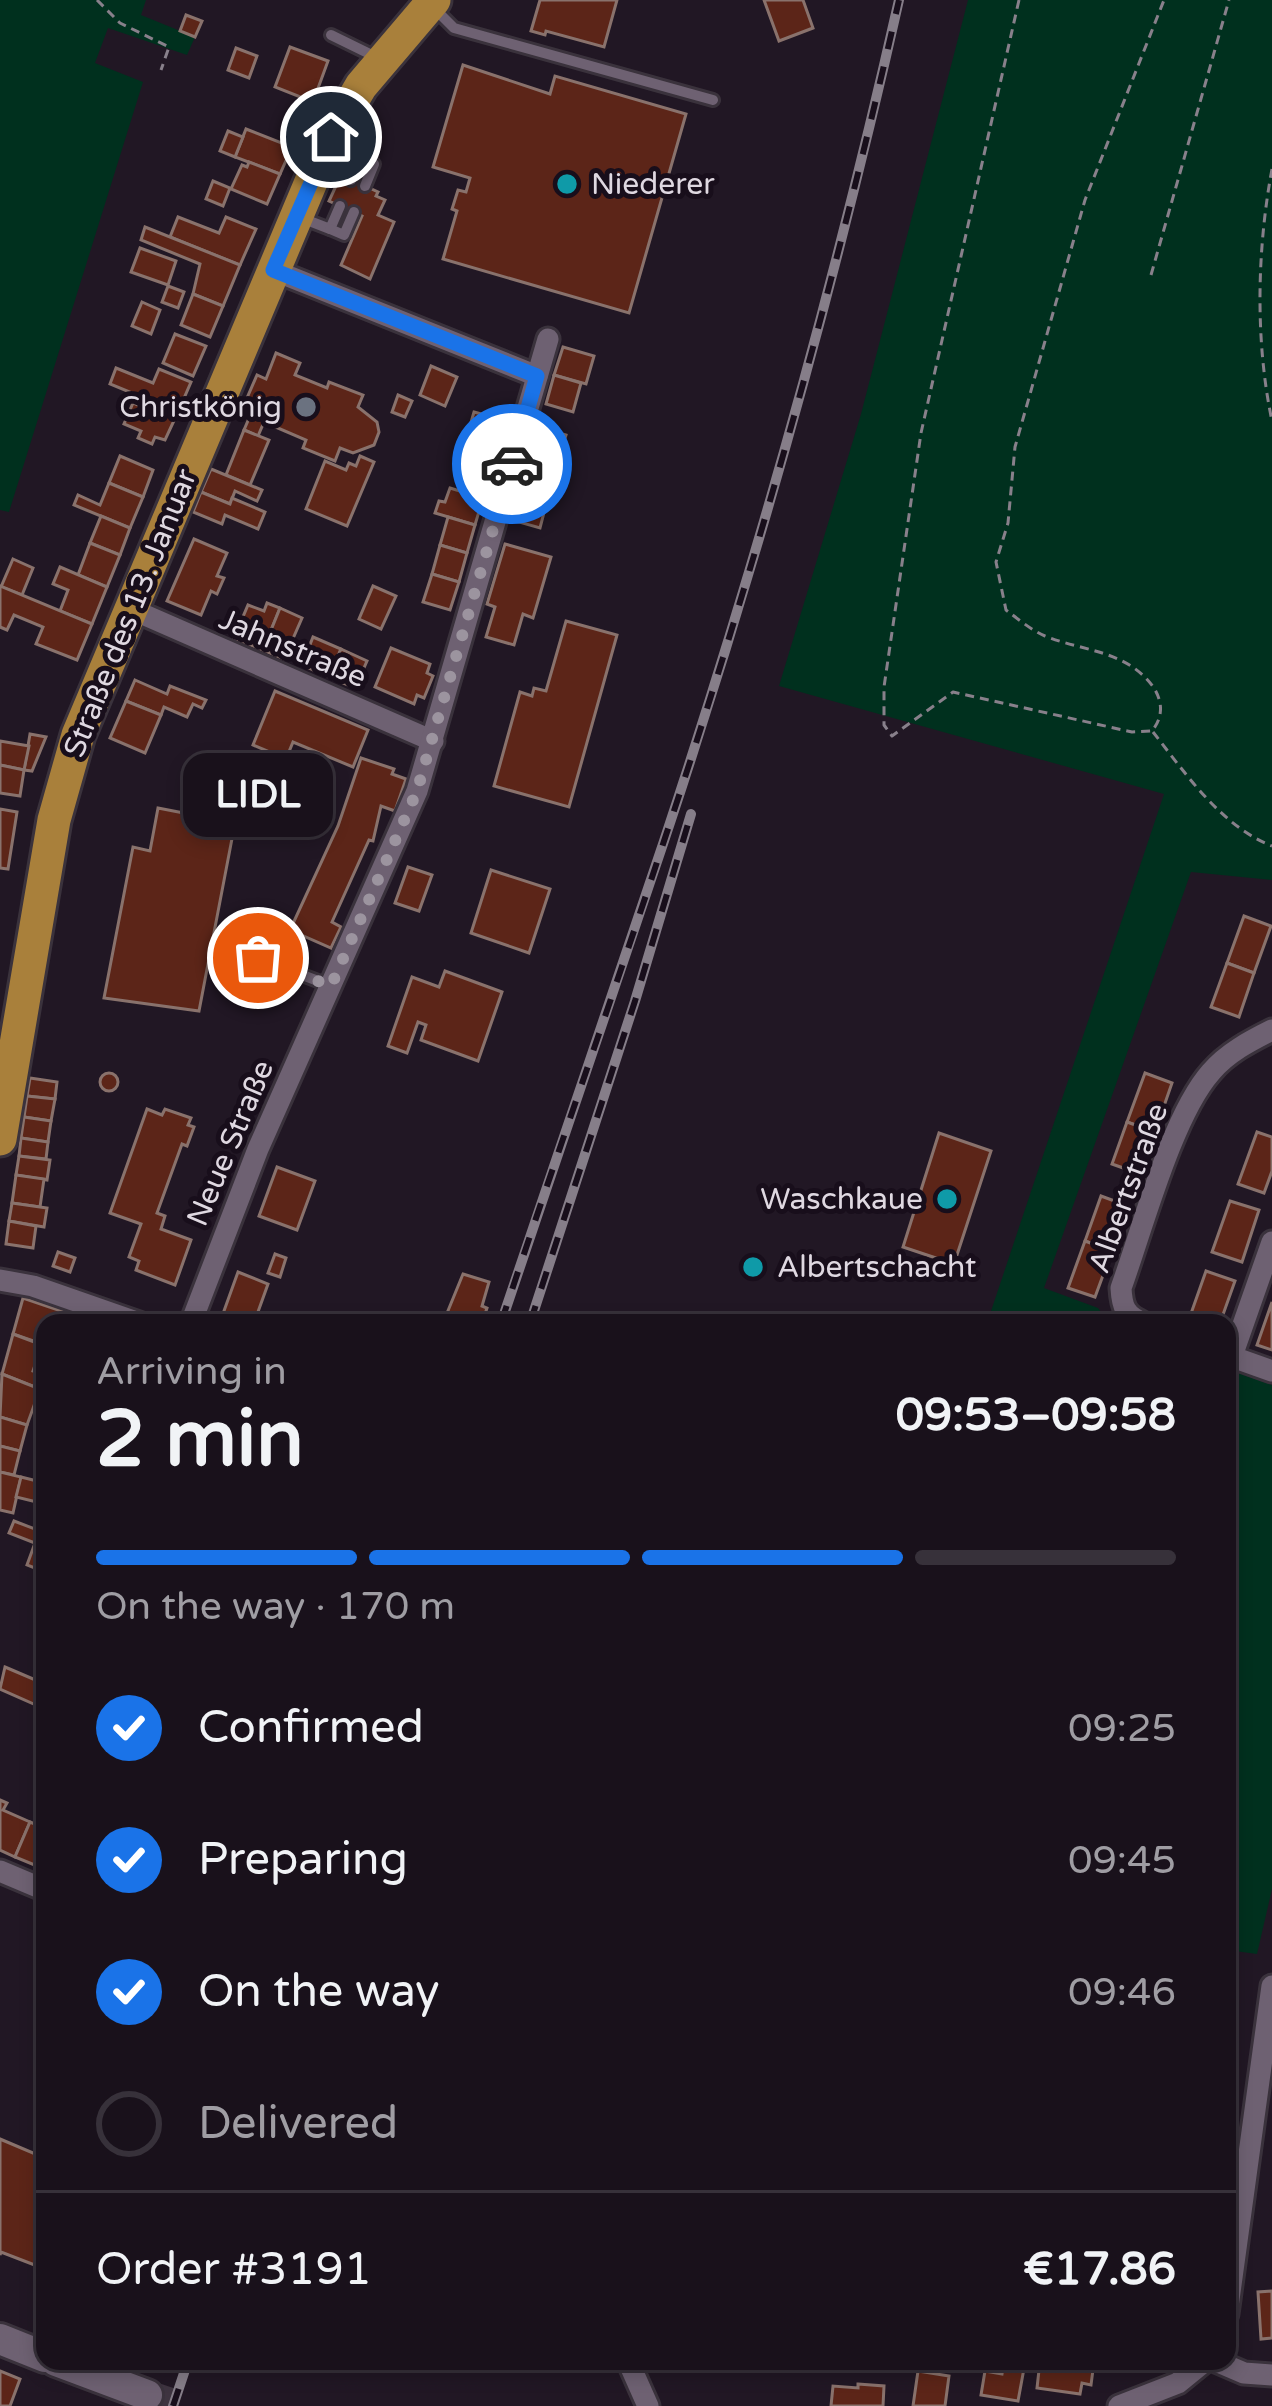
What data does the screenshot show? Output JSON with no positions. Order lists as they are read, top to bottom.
{
  "streets": {
    "main road": ["Straße des 13. Januar"],
    "street": ["Jahnstraße", "Neue Straße", "Albertstraße"]
  },
  "crossings": [
    ["Straße des 13. Januar", "Jahnstraße"],
    ["Jahnstraße", "Neue Straße"]
  ],
  "places": [
    "Niederer",
    "Christkönig",
    "LIDL",
    "Waschkaue",
    "Albertschacht"
  ],
  "page": {
    "bubble": "LIDL",
    "heading": ["2 min", "Arriving in", "09:53–09:58"],
    "panel": ["Order #3191", "€17.86"],
    "bar": "On the way · 170 m",
    "list": [
      ["Confirmed", "09:25"],
      ["Preparing", "09:45"],
      ["On the way", "09:46"],
      "Delivered"
    ]
  }
}
